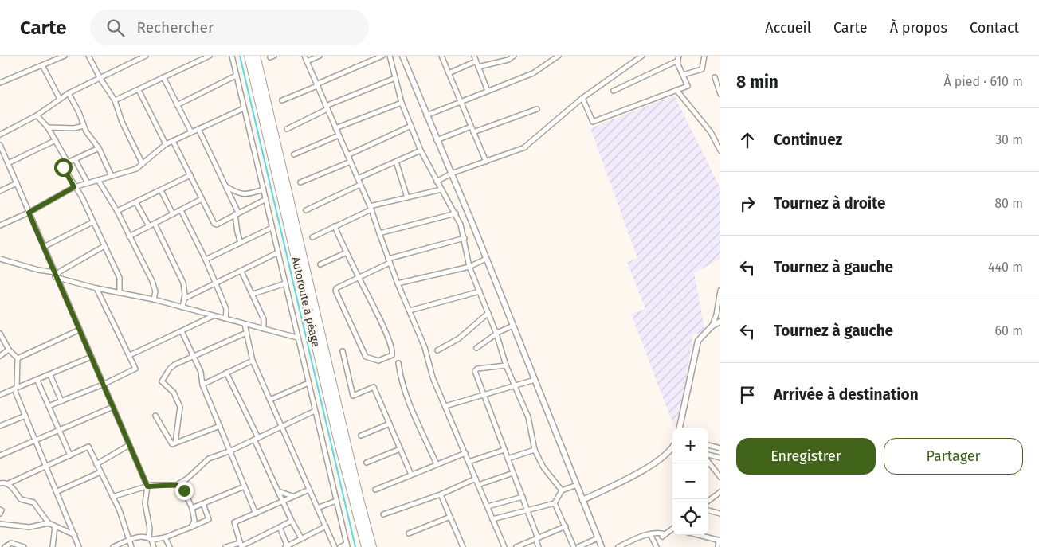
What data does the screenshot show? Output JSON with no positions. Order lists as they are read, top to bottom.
{
  "streets": {
    "highway": ["Autoroute à péage"]
  },
  "page": {
    "header": "Carte",
    "search": "Rechercher",
    "nav": [
      "Accueil",
      "Carte",
      "À propos",
      "Contact"
    ],
    "heading": ["8 min", "À pied · 610 m"],
    "list": [
      ["Continuez", "30 m"],
      ["Tournez à droite", "80 m"],
      ["Tournez à gauche", "440 m"],
      ["Tournez à gauche", "60 m"],
      "Arrivée à destination"
    ],
    "buttons": ["Enregistrer", "Partager"],
    "map_buttons": ["+", "−"]
  }
}
